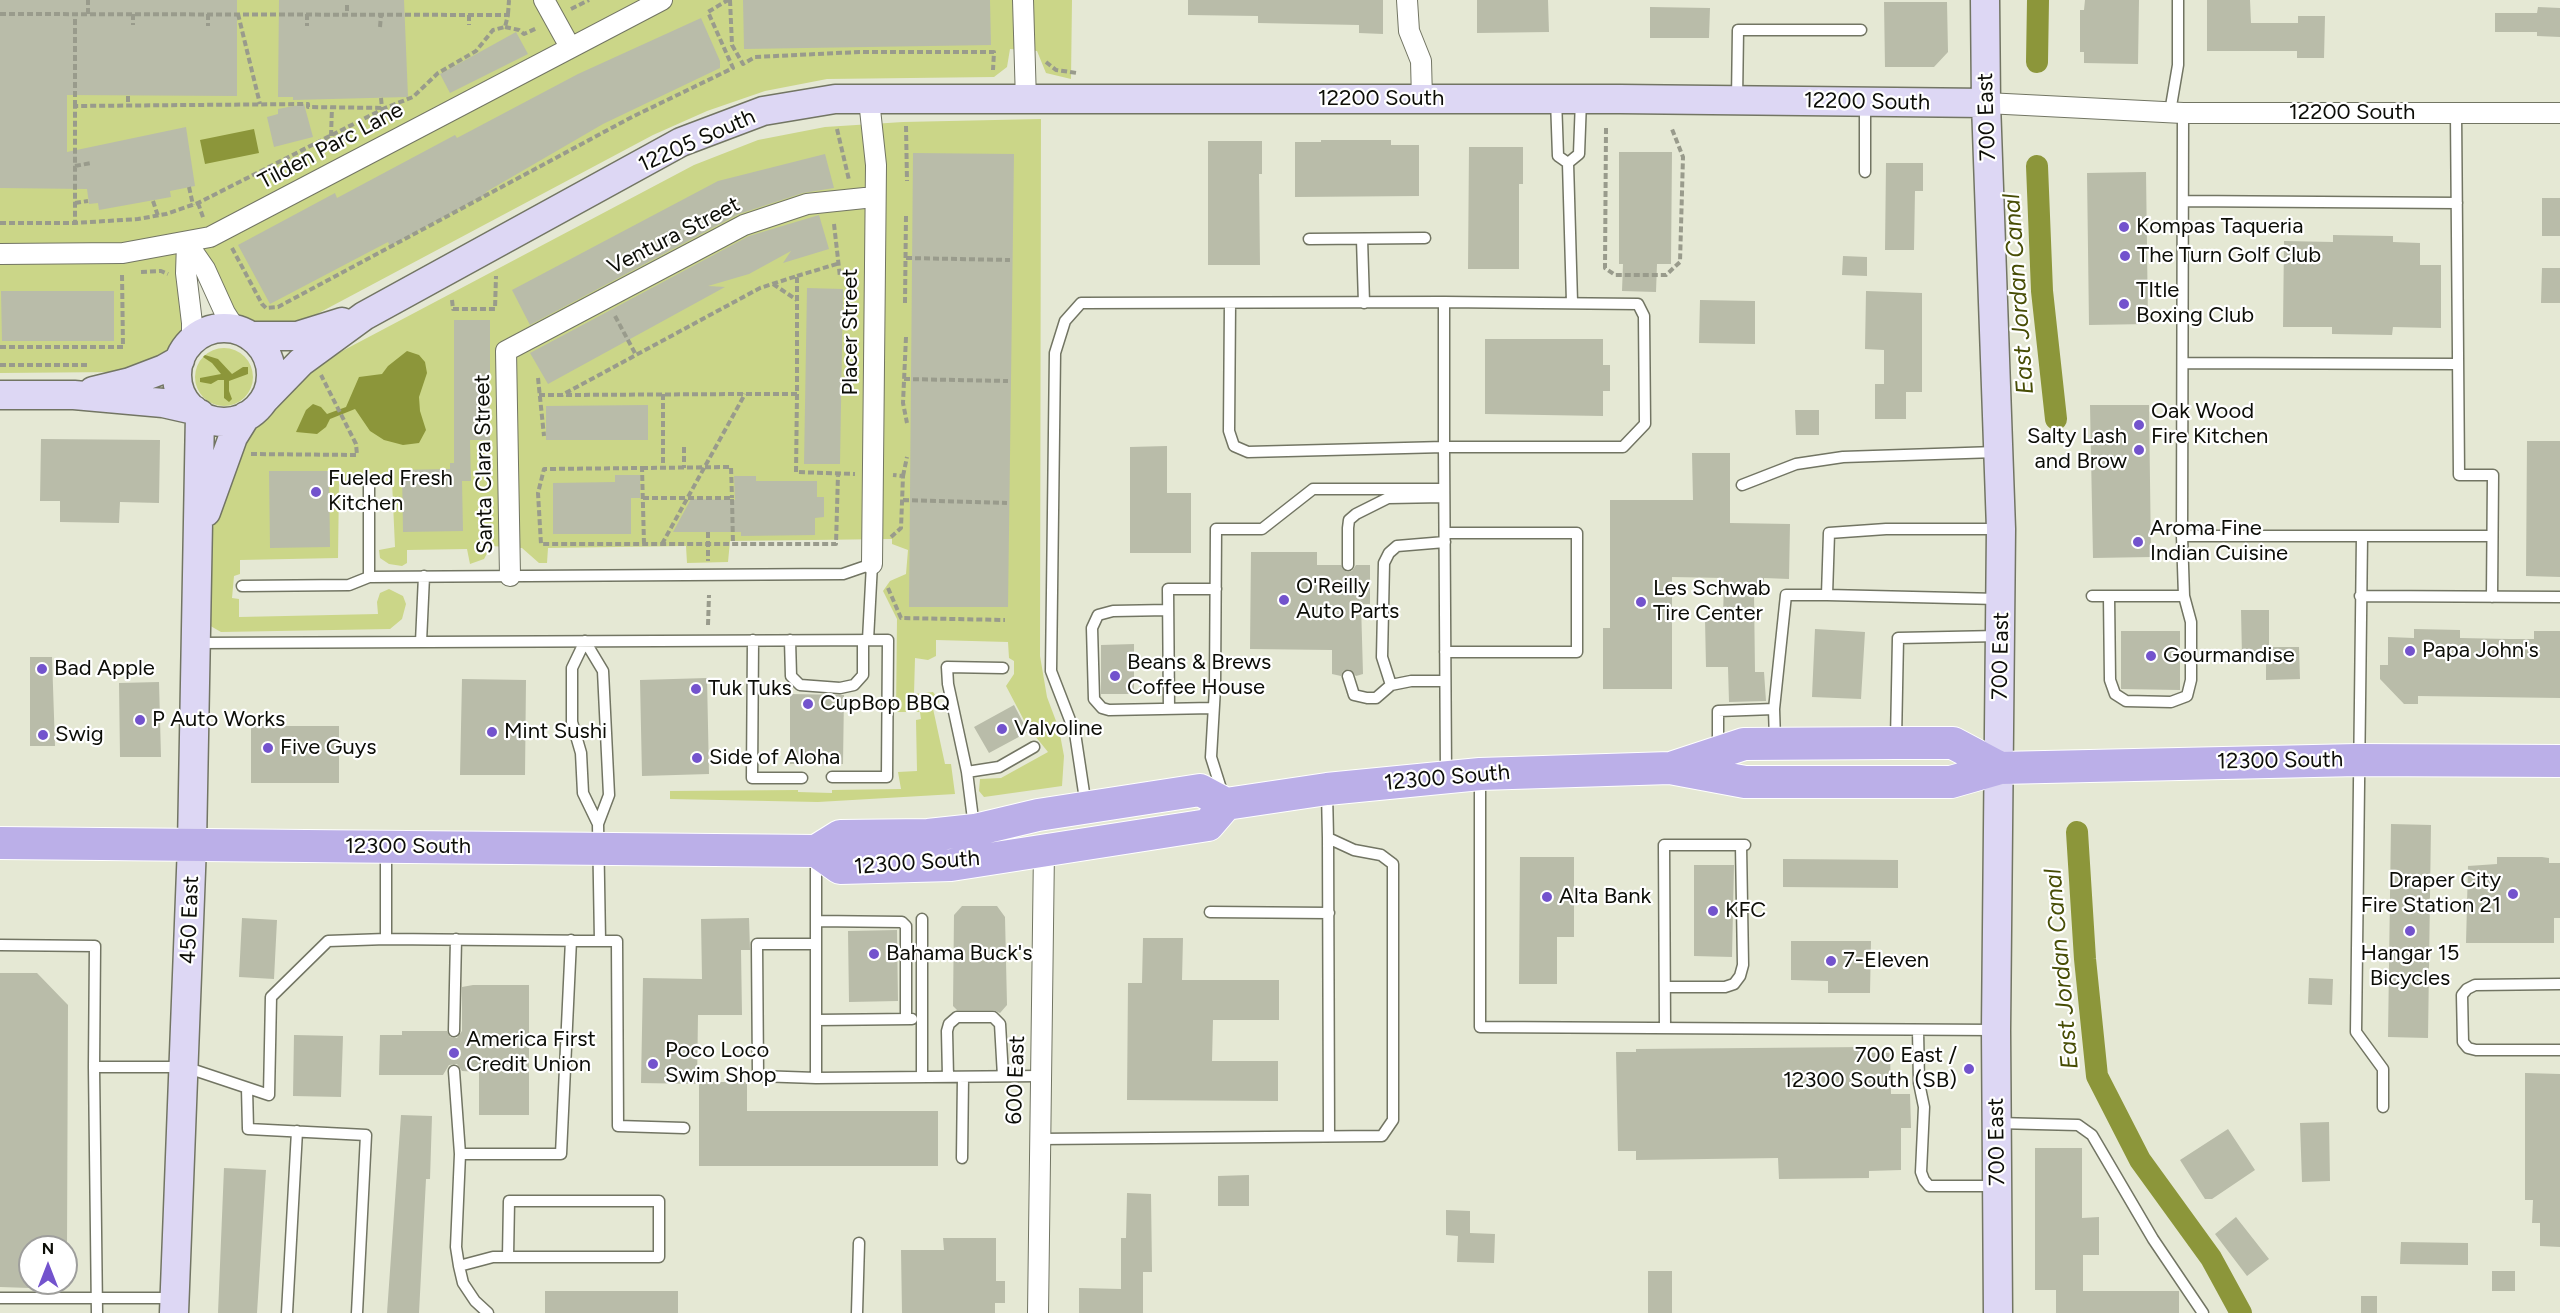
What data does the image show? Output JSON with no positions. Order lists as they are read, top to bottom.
{
  "streets": {
    "main road": ["12300 South"],
    "street": [
      "12200 South",
      "700 East",
      "12205 South",
      "Tilden Parc Lane",
      "Ventura Street",
      "Placer Street",
      "Santa Clara Street",
      "450 East",
      "600 East"
    ]
  },
  "crossings": [
    ["12200 South", "700 East"],
    ["12200 South", "12205 South"],
    ["700 East", "12300 South"],
    ["12205 South", "Placer Street"],
    ["12205 South", "450 East"],
    ["Ventura Street", "Placer Street"],
    ["Ventura Street", "Santa Clara Street"],
    ["12300 South", "450 East"],
    ["12300 South", "600 East"]
  ],
  "water": ["East Jordan Canal"],
  "places": [
    "Kompas Taqueria",
    "The Turn Golf Club",
    "TItle Boxing Club",
    "Oak Wood Fire Kitchen",
    "Salty Lash and Brow",
    "Fueled Fresh Kitchen",
    "Aroma Fine Indian Cuisine",
    "O'Reilly Auto Parts",
    "Les Schwab Tire Center",
    "Papa John's",
    "Gourmandise",
    "Bad Apple",
    "Beans & Brews Coffee House",
    "Tuk Tuks",
    "CupBop BBQ",
    "P Auto Works",
    "Valvoline",
    "Mint Sushi",
    "Swig",
    "Five Guys",
    "Side of Aloha",
    "Draper City Fire Station 21",
    "Alta Bank",
    "KFC",
    "Hangar 15 Bicycles",
    "Bahama Buck's",
    "7-Eleven",
    "America First Credit Union",
    "Poco Loco Swim Shop",
    "700 East / 12300 South (SB)"
  ],
  "north": "top"
}
